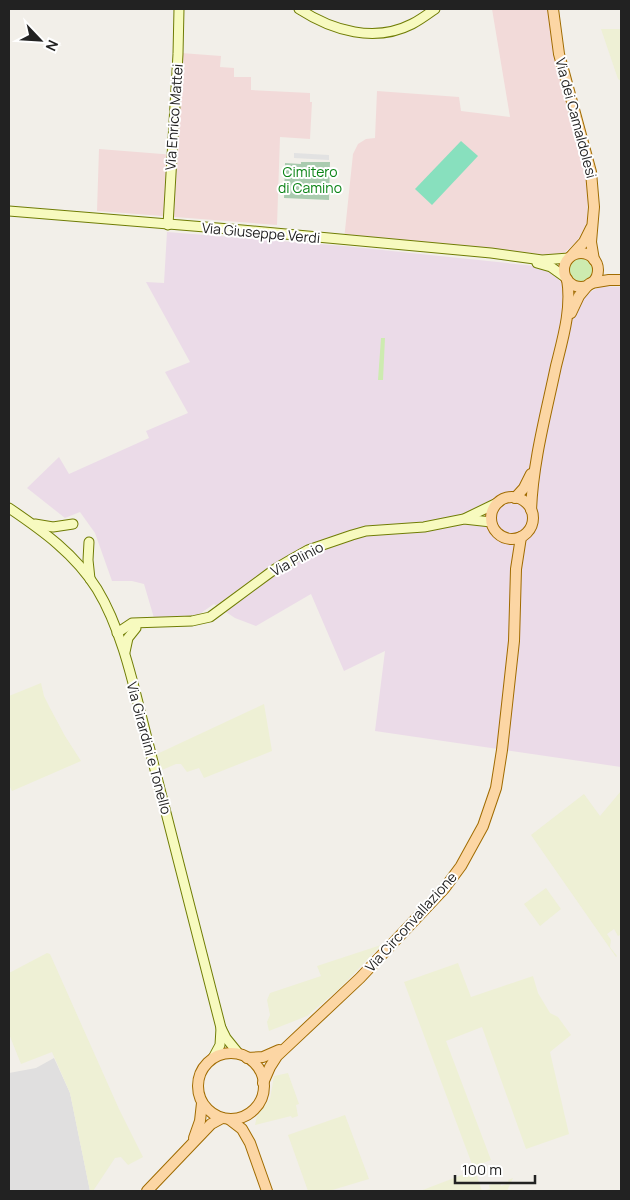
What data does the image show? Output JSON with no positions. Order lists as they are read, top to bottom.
{
  "streets": {
    "main road": [
      "Via Enrico Mattei",
      "Via dei Camaldolesi",
      "Via Giuseppe Verdi",
      "Via Plinio",
      "Via Girardini e Tonello",
      "Via Circonvallazione"
    ]
  },
  "crossings": [
    ["Via Enrico Mattei", "Via Giuseppe Verdi"],
    ["Via dei Camaldolesi", "Via Giuseppe Verdi"],
    ["Via Plinio", "Via Girardini e Tonello"],
    ["Via Plinio", "Via Circonvallazione"],
    ["Via Girardini e Tonello", "Via Circonvallazione"]
  ],
  "parks": ["Cimitero di Camino"],
  "scale_bar": "100 m",
  "north": "bottom right"
}
